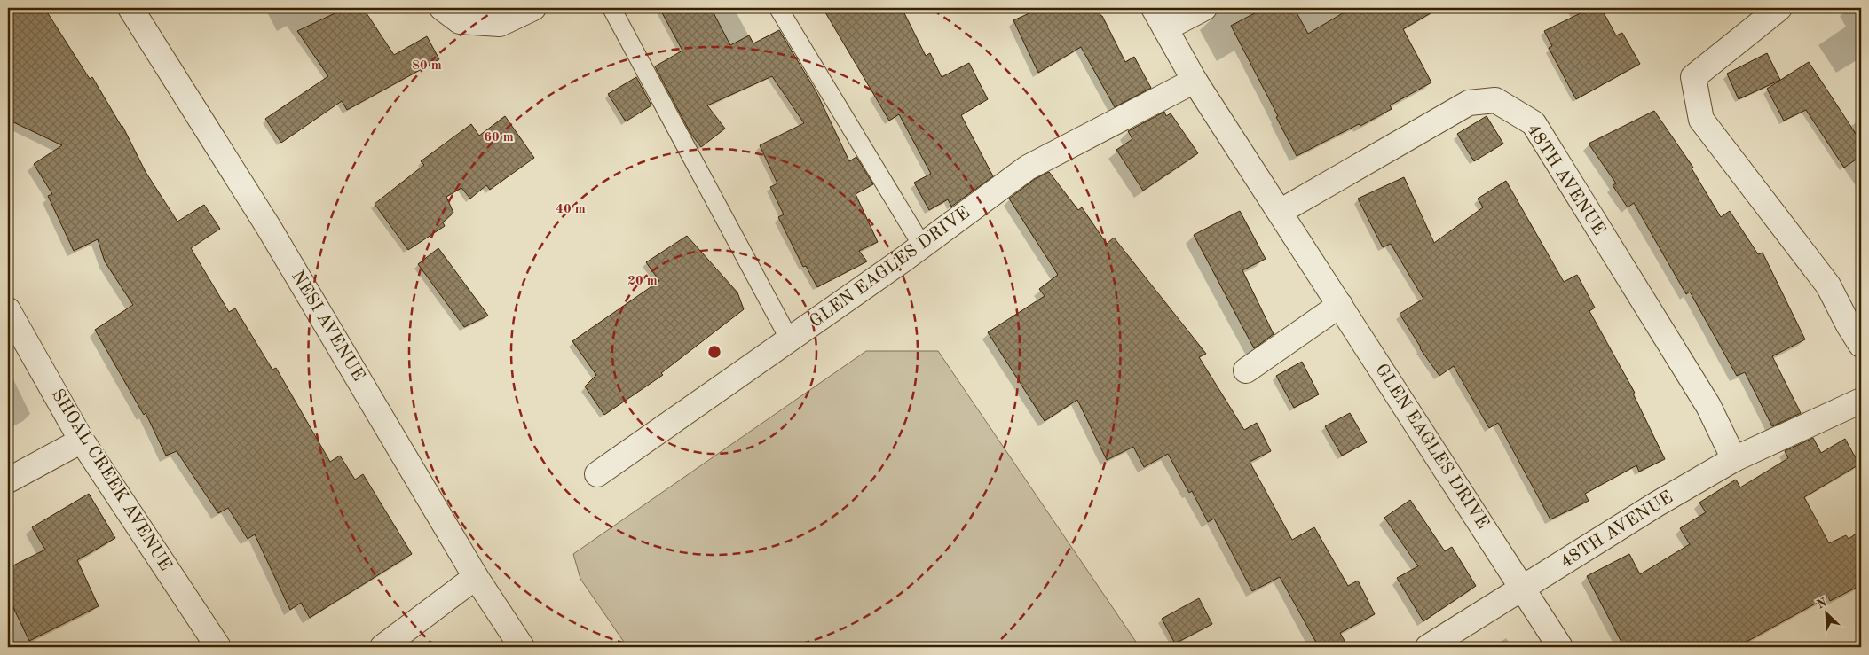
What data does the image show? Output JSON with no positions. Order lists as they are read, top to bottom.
{
  "streets": {
    "street": [
      "48TH AVENUE",
      "GLEN EAGLES DRIVE",
      "NESI AVENUE",
      "SHOAL CREEK AVENUE"
    ]
  },
  "crossings": [
    ["48TH AVENUE", "GLEN EAGLES DRIVE"]
  ],
  "north": "top left",
  "rings": [
    "80 m",
    "60 m",
    "40 m",
    "20 m"
  ]
}
